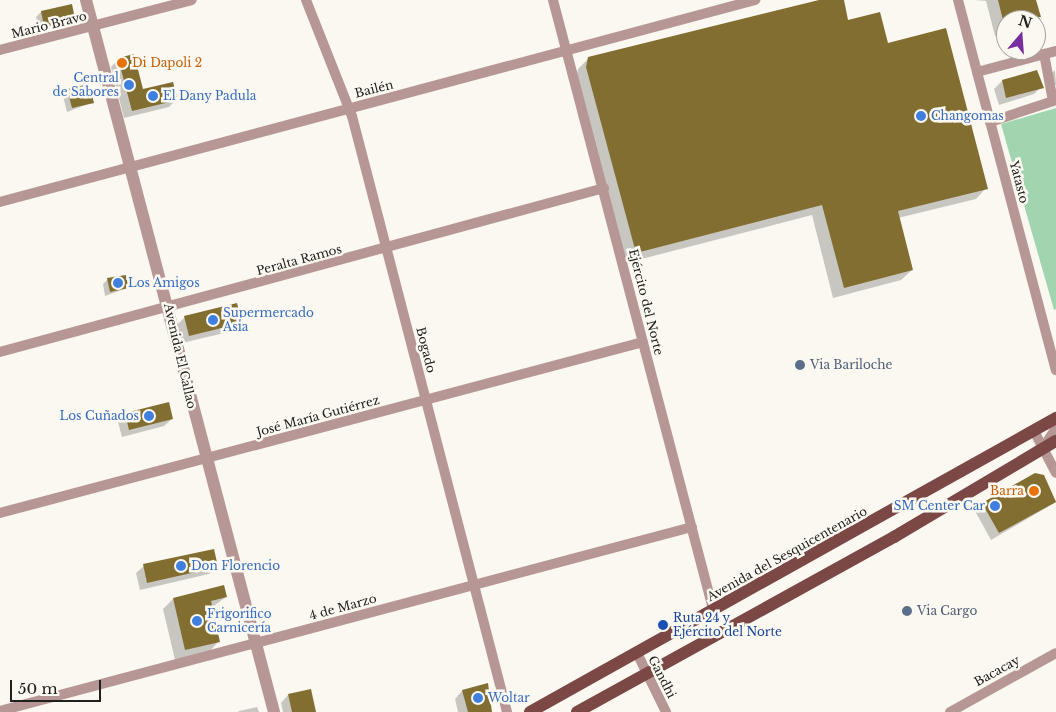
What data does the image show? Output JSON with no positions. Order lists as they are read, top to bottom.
{
  "streets": {
    "main road": ["Avenida del Sesquicentenario"],
    "street": [
      "Mario Bravo",
      "Bailén",
      "Yatasto",
      "Peralta Ramos",
      "Ejército del Norte",
      "Bogado",
      "Avenida El Callao",
      "José María Gutiérrez",
      "4 de Marzo",
      "Bacacay",
      "Gandhi"
    ]
  },
  "crossings": [
    ["Mario Bravo", "Avenida El Callao"],
    ["Bailén", "Ejército del Norte"],
    ["Bailén", "Bogado"],
    ["Bailén", "Avenida El Callao"],
    ["Peralta Ramos", "Ejército del Norte"],
    ["Peralta Ramos", "Bogado"],
    ["Peralta Ramos", "Avenida El Callao"],
    ["Ejército del Norte", "José María Gutiérrez"],
    ["Ejército del Norte", "Avenida del Sesquicentenario"],
    ["Ejército del Norte", "4 de Marzo"],
    ["Bogado", "José María Gutiérrez"],
    ["Bogado", "4 de Marzo"],
    ["Avenida El Callao", "José María Gutiérrez"],
    ["Avenida El Callao", "4 de Marzo"],
    ["Avenida del Sesquicentenario", "Gandhi"]
  ],
  "places": [
    "Di Dapoli 2",
    "Central de Sabores",
    "El Dany Padula",
    "Changomas",
    "Los Amigos",
    "Supermercado Asia",
    "Via Bariloche",
    "Los Cuñados",
    "Barra",
    "SM Center Car",
    "Don Florencio",
    "Via Cargo",
    "Frigorifico Carnicería",
    "Ruta 24 y Ejército del Norte",
    "Woltar"
  ],
  "scale_bar": "50 m",
  "north": "top"
}
